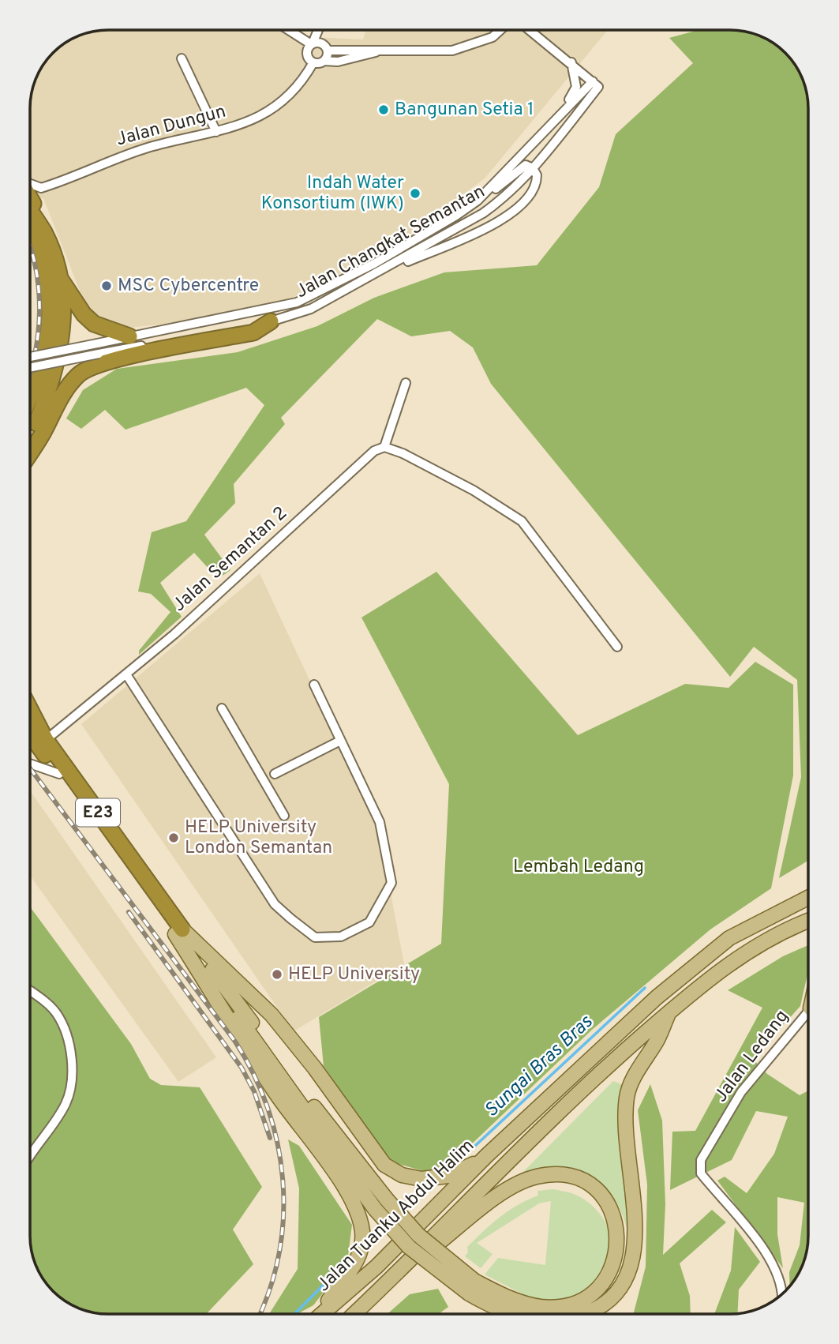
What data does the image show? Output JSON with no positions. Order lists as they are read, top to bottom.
{
  "streets": {
    "highway": ["E23"],
    "main road": ["Jalan Tuanku Abdul Halim"],
    "street": [
      "Jalan Dungun",
      "Jalan Changkat Semantan",
      "Jalan Semantan 2",
      "Jalan Ledang"
    ]
  },
  "crossings": [
    ["Jalan Semantan 2", "E23"]
  ],
  "water": ["Sungai Bras Bras"],
  "parks": ["Lembah Ledang"],
  "places": [
    "Bangunan Setia 1",
    "Indah Water Konsortium (IWK)",
    "MSC Cybercentre",
    "HELP University London Semantan",
    "HELP University"
  ]
}
